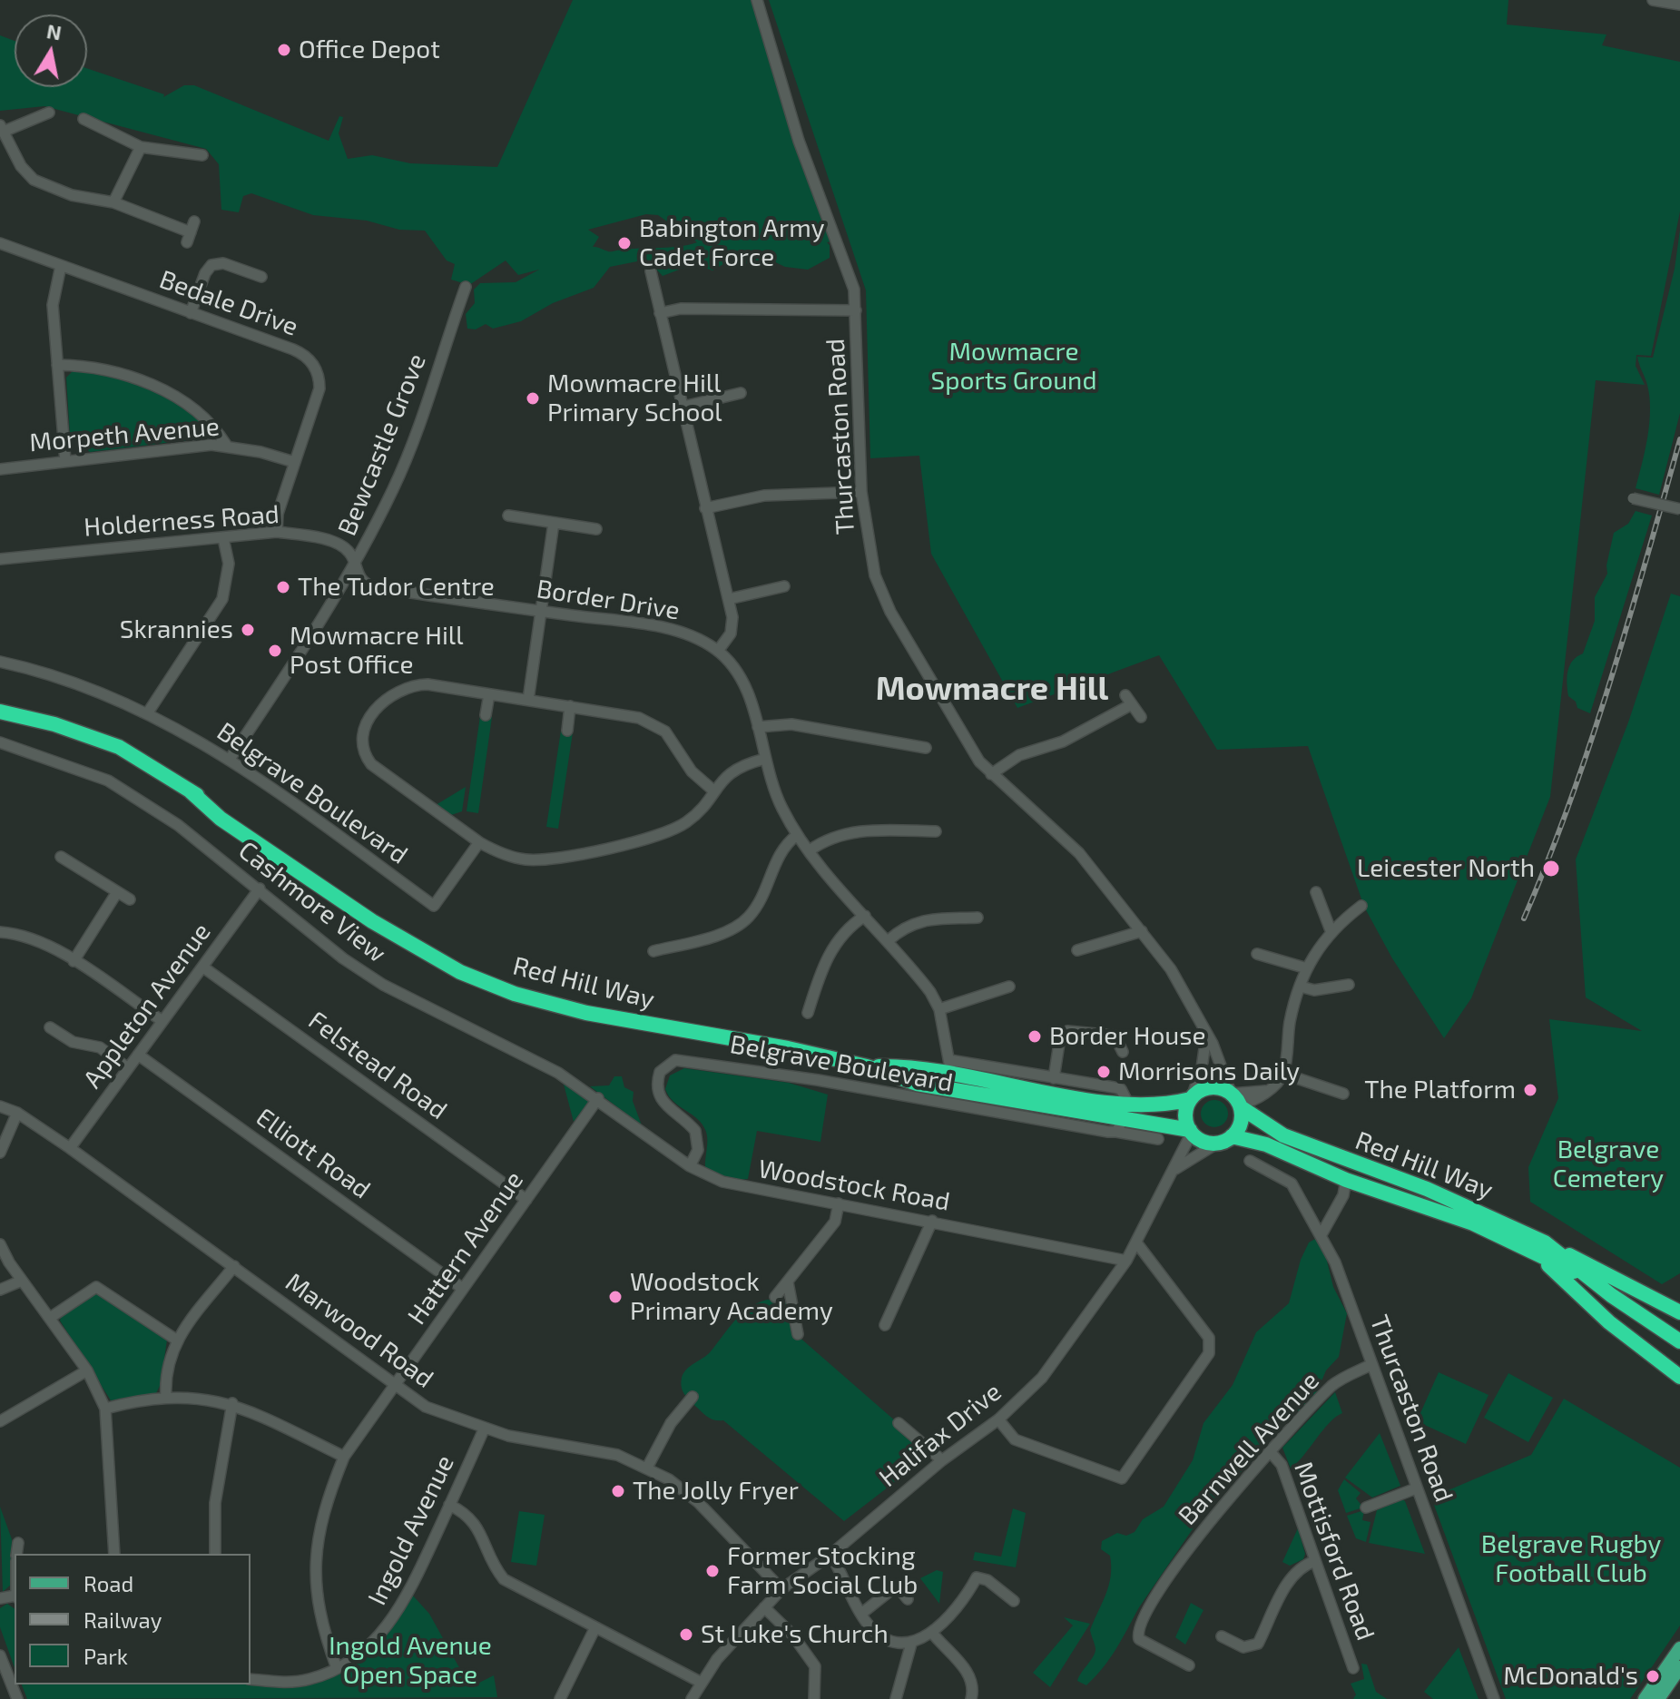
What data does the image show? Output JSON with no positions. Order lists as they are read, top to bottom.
{
  "streets": {
    "highway": ["Red Hill Way"],
    "street": [
      "Bedale Drive",
      "Morpeth Avenue",
      "Thurcaston Road",
      "Bewcastle Grove",
      "Holderness Road",
      "Border Drive",
      "Belgrave Boulevard",
      "Cashmore View",
      "Appleton Avenue",
      "Felstead Road",
      "Elliott Road",
      "Woodstock Road",
      "Hattern Avenue",
      "Marwood Road",
      "Halifax Drive",
      "Barnwell Avenue",
      "Ingold Avenue",
      "Mottisford Road"
    ]
  },
  "crossings": [
    ["Bedale Drive", "Morpeth Avenue"],
    ["Bedale Drive", "Holderness Road"],
    ["Thurcaston Road", "Barnwell Avenue"],
    ["Bewcastle Grove", "Holderness Road"],
    ["Bewcastle Grove", "Border Drive"],
    ["Bewcastle Grove", "Belgrave Boulevard"],
    ["Holderness Road", "Border Drive"],
    ["Border Drive", "Belgrave Boulevard"],
    ["Border Drive", "Red Hill Way"],
    ["Belgrave Boulevard", "Red Hill Way"],
    ["Belgrave Boulevard", "Woodstock Road"],
    ["Cashmore View", "Appleton Avenue"],
    ["Cashmore View", "Woodstock Road"],
    ["Cashmore View", "Hattern Avenue"],
    ["Red Hill Way", "Halifax Drive"],
    ["Appleton Avenue", "Felstead Road"],
    ["Appleton Avenue", "Elliott Road"],
    ["Appleton Avenue", "Marwood Road"],
    ["Felstead Road", "Hattern Avenue"],
    ["Elliott Road", "Hattern Avenue"],
    ["Woodstock Road", "Hattern Avenue"],
    ["Woodstock Road", "Halifax Drive"],
    ["Hattern Avenue", "Marwood Road"],
    ["Hattern Avenue", "Ingold Avenue"],
    ["Marwood Road", "Halifax Drive"],
    ["Marwood Road", "Ingold Avenue"],
    ["Barnwell Avenue", "Mottisford Road"]
  ],
  "districts": ["Mowmacre Hill"],
  "parks": [
    "Mowmacre Sports Ground",
    "Belgrave Cemetery",
    "Belgrave Rugby Football Club",
    "Ingold Avenue Open Space"
  ],
  "places": [
    "Office Depot",
    "Babington Army Cadet Force",
    "Mowmacre Hill Primary School",
    "The Tudor Centre",
    "Skrannies",
    "Mowmacre Hill Post Office",
    "Leicester North",
    "Border House",
    "Morrisons Daily",
    "The Platform",
    "Woodstock Primary Academy",
    "The Jolly Fryer",
    "Former Stocking Farm Social Club",
    "St Luke's Church",
    "McDonald's"
  ],
  "legend": ["Road", "Railway", "Park"],
  "north": "top"
}
